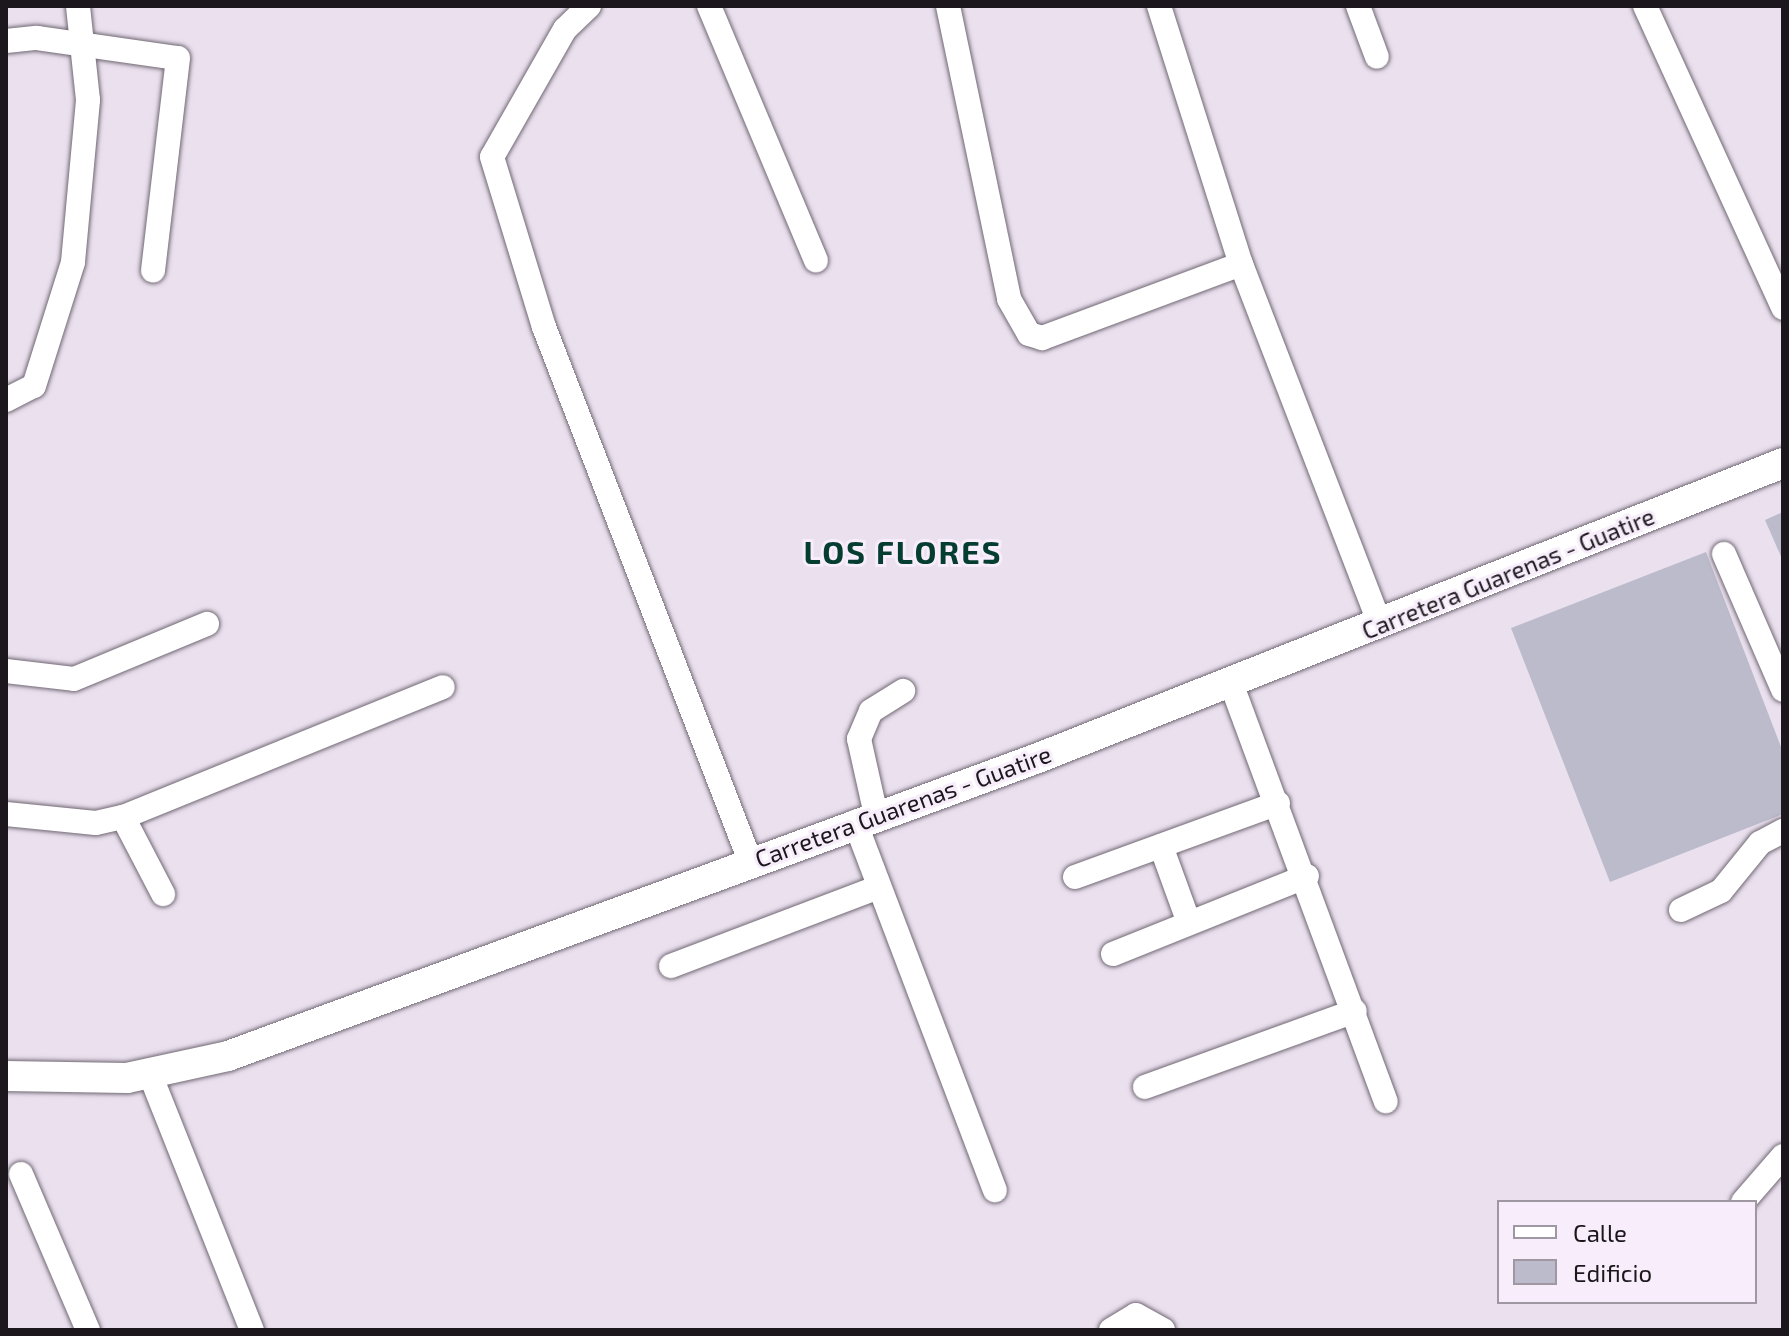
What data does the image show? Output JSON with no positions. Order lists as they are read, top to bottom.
{
  "streets": {
    "main road": ["Carretera Guarenas - Guatire"]
  },
  "districts": ["LOS FLORES"],
  "legend": ["Calle", "Edificio"]
}
